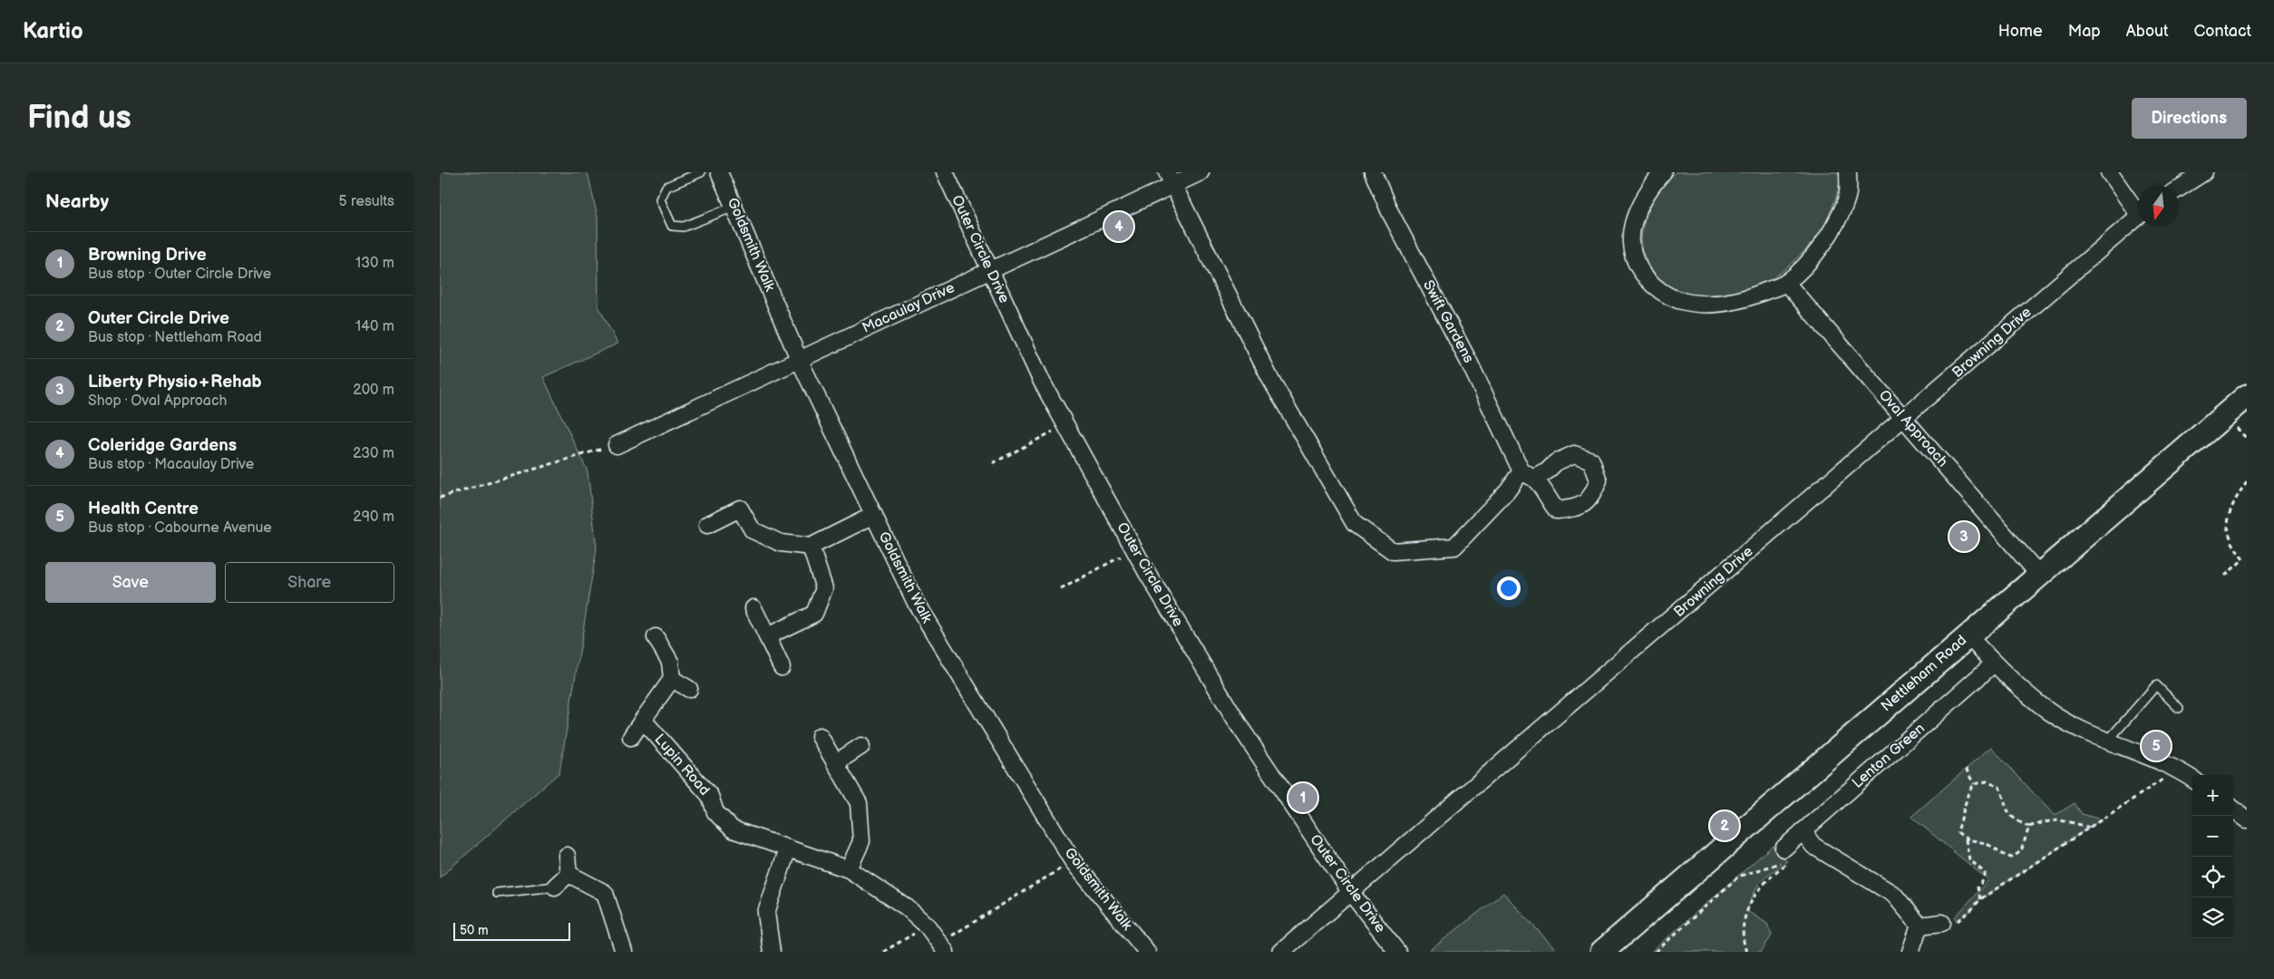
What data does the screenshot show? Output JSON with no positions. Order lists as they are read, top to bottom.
{
  "streets": {
    "main road": ["Nettleham Road"],
    "street": [
      "Goldsmith Walk",
      "Outer Circle Drive",
      "Macaulay Drive",
      "Swift Gardens",
      "Browning Drive",
      "Oval Approach",
      "Lenton Green",
      "Lupin Road"
    ]
  },
  "crossings": [
    ["Goldsmith Walk", "Macaulay Drive"],
    ["Outer Circle Drive", "Macaulay Drive"],
    ["Outer Circle Drive", "Browning Drive"],
    ["Macaulay Drive", "Swift Gardens"],
    ["Browning Drive", "Oval Approach"],
    ["Oval Approach", "Nettleham Road"]
  ],
  "scale_bar": "50 m",
  "north": "bottom",
  "page": {
    "header": "Kartio",
    "nav": [
      "Home",
      "Map",
      "About",
      "Contact"
    ],
    "buttons": [
      "Directions",
      ["Save", "Share"]
    ],
    "title": "Find us",
    "heading": ["Nearby", "5 results"],
    "pins": [
      "4",
      "3",
      "5",
      "1",
      "2"
    ],
    "list": [
      {
        "mark": "1",
        "name": "Browning Drive",
        "note": "Bus stop · Outer Circle Drive",
        "value": "130 m"
      },
      {
        "mark": "2",
        "name": "Outer Circle Drive",
        "note": "Bus stop · Nettleham Road",
        "value": "140 m"
      },
      {
        "mark": "3",
        "name": "Liberty Physio+Rehab",
        "note": "Shop · Oval Approach",
        "value": "200 m"
      },
      {
        "mark": "4",
        "name": "Coleridge Gardens",
        "note": "Bus stop · Macaulay Drive",
        "value": "230 m"
      },
      {
        "mark": "5",
        "name": "Health Centre",
        "note": "Bus stop · Cabourne Avenue",
        "value": "290 m"
      }
    ],
    "map_buttons": ["+", "−"],
    "scale": "50 m"
  }
}
